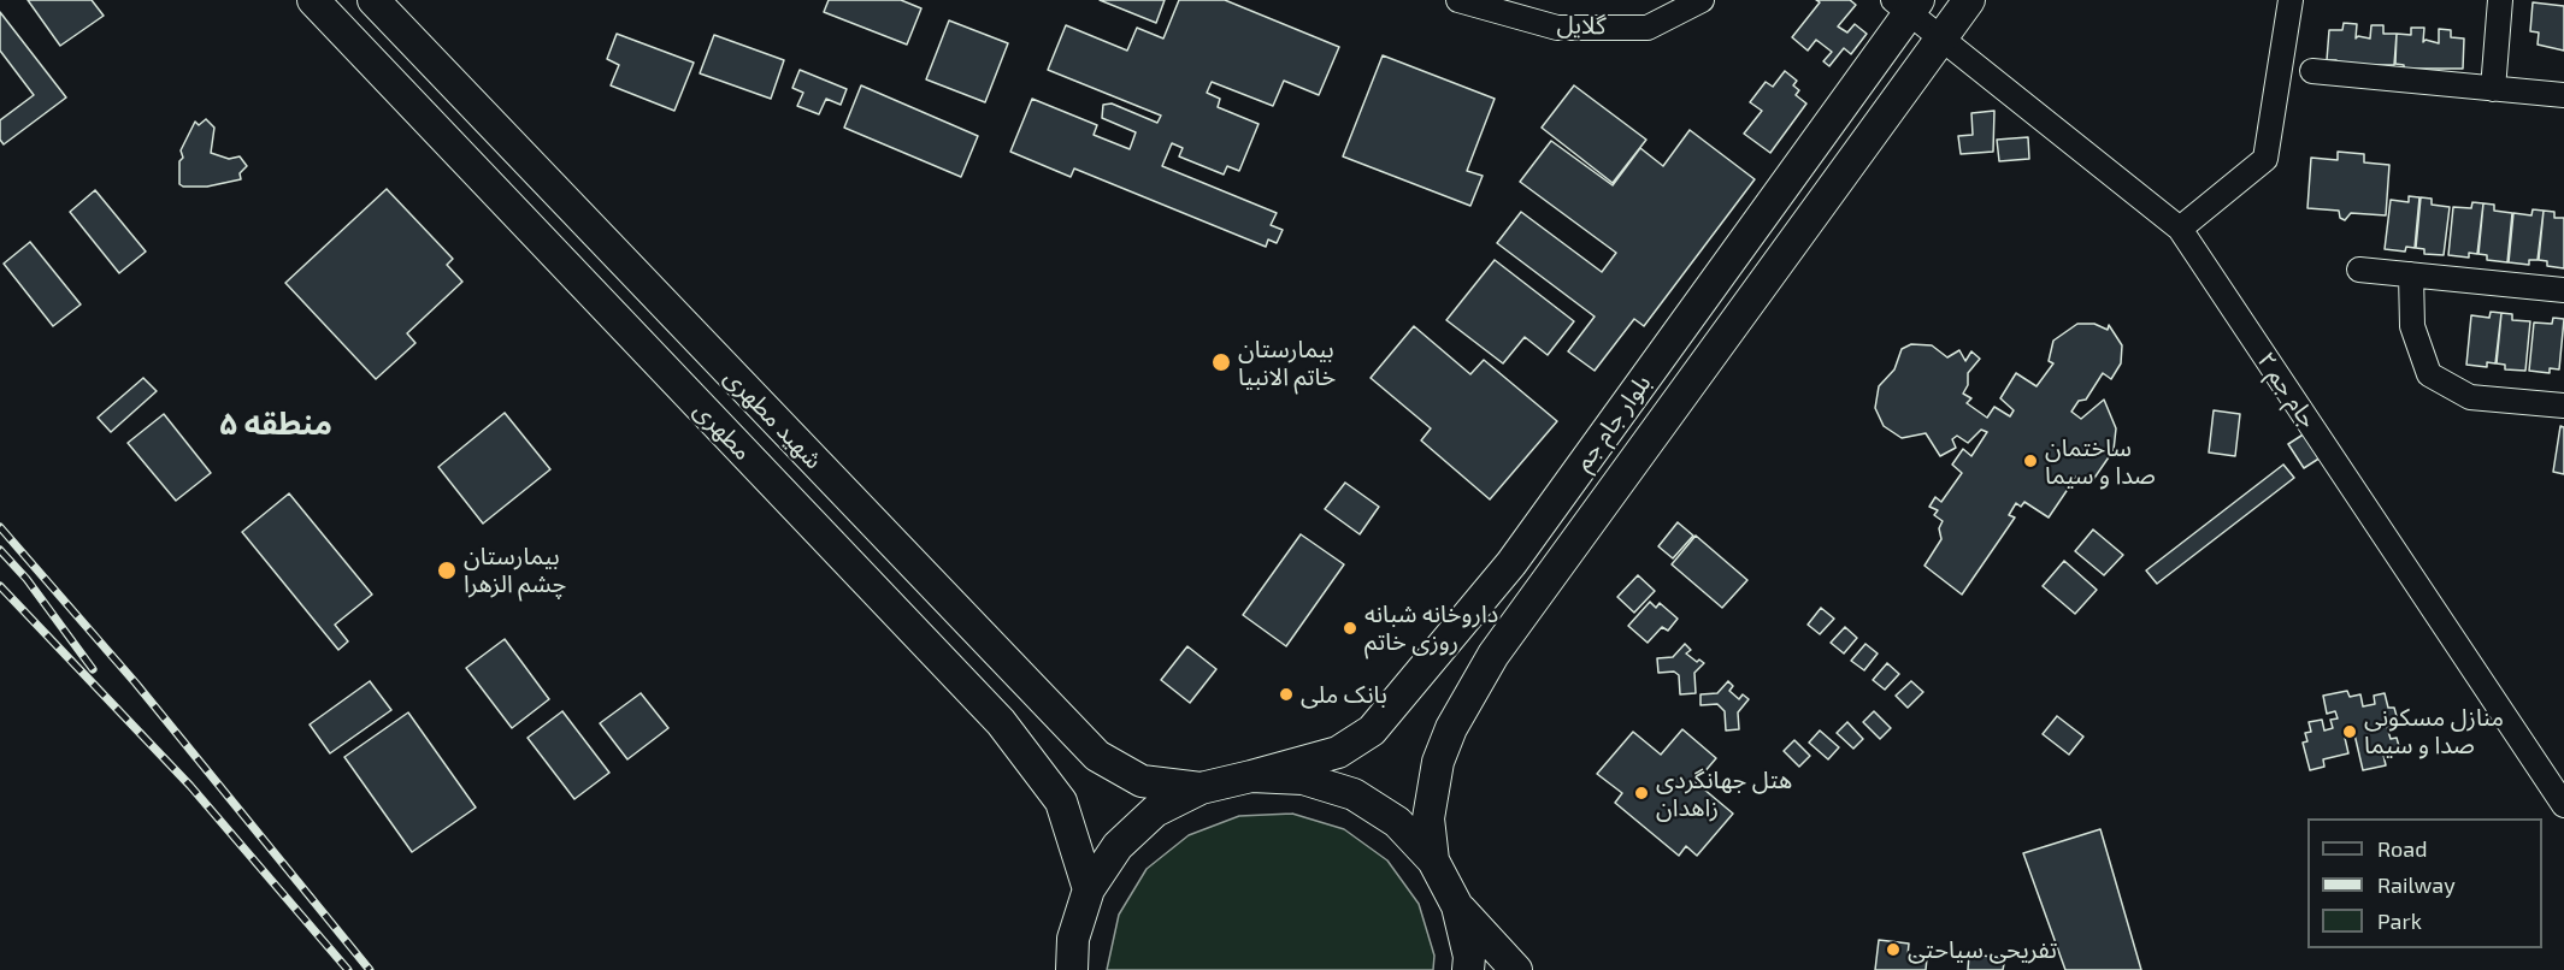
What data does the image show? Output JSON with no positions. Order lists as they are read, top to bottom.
{
  "streets": {
    "main road": ["شهید مطهری", "بلوار جام جم", "مطهری"],
    "street": ["گلایل", "جام جم ۲"]
  },
  "crossings": [
    ["جام جم ۲", "بلوار جام جم"]
  ],
  "districts": ["منطقه ۵"],
  "places": [
    "بیمارستان خاتم الانبیا",
    "ساختمان صدا و سیما",
    "بیمارستان چشم الزهرا",
    "داروخانه شبانه روزی خاتم",
    "بانک ملی",
    "منازل مسکونی صدا و سیما",
    "هتل جهانگردی زاهدان",
    "تفریحی سیاحتی"
  ],
  "legend": ["Road", "Railway", "Park"]
}
